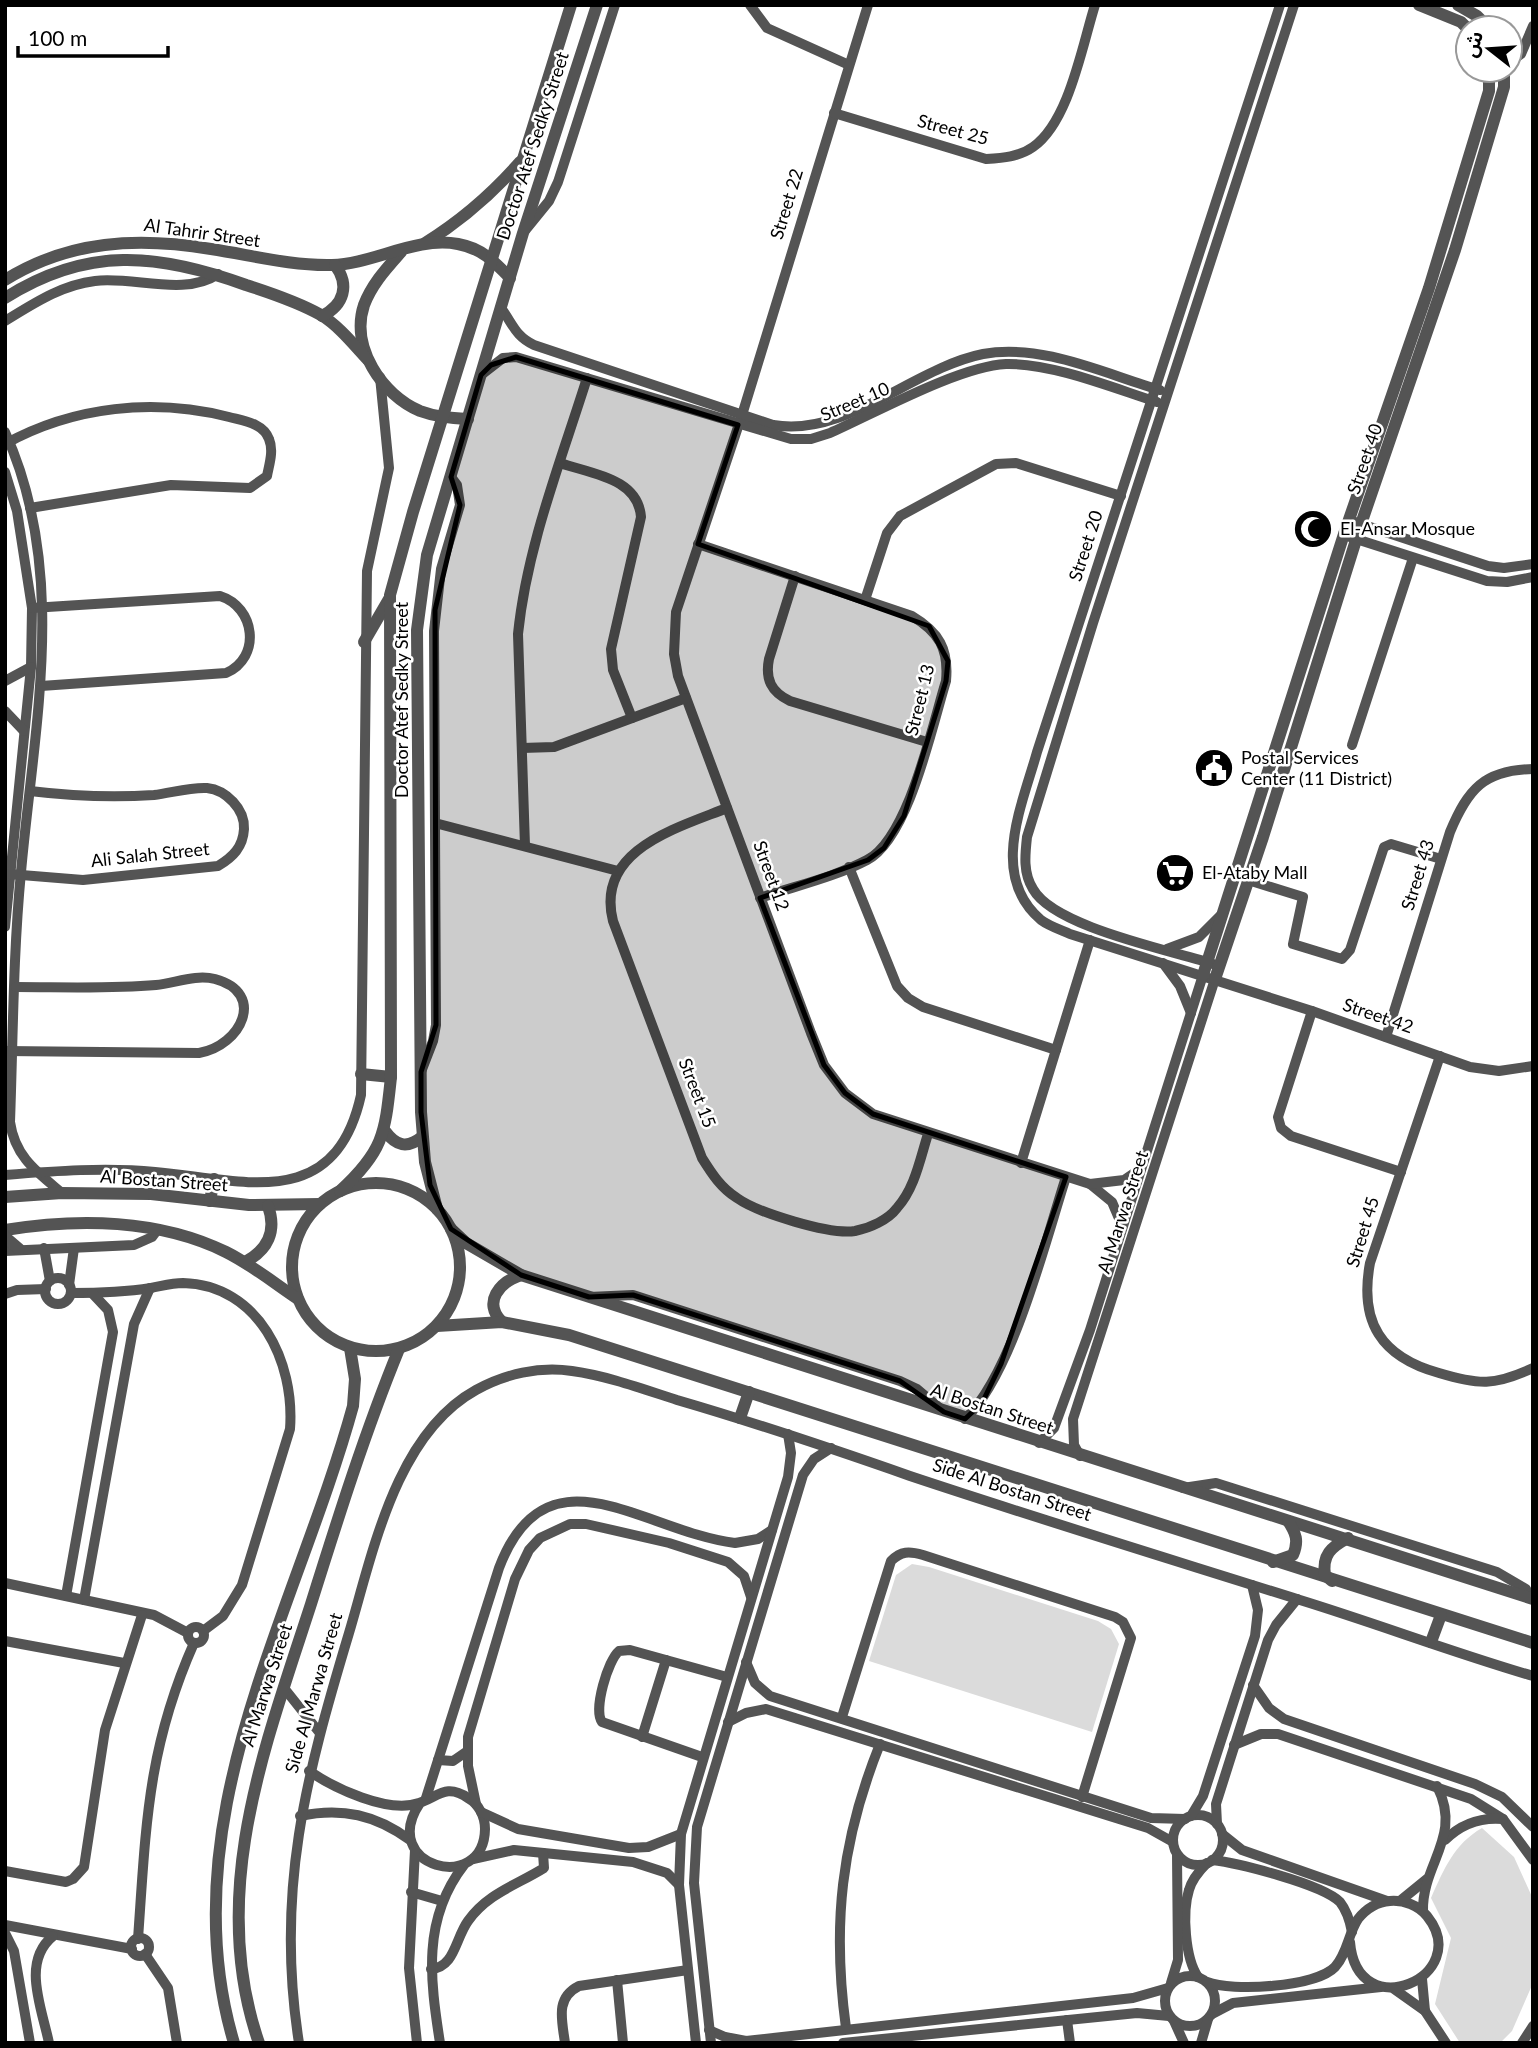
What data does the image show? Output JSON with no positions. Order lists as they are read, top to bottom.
{
  "streets": {
    "street": [
      "Street 25",
      "Doctor Atef Sedky Street",
      "Street 22",
      "Al Tahrir Street",
      "Street 10",
      "Street 40",
      "Street 20",
      "Street 13",
      "Ali Salah Street",
      "Street 43",
      "Street 12",
      "Street 42",
      "Street 15",
      "Al Bostan Street",
      "Al Marwa Street",
      "Street 45",
      "Side Al Bostan Street",
      "Side Al Marwa Street"
    ]
  },
  "crossings": [
    ["Street 25", "Street 22"],
    ["Doctor Atef Sedky Street", "Street 10"],
    ["Doctor Atef Sedky Street", "Al Bostan Street"],
    ["Doctor Atef Sedky Street", "Al Marwa Street"],
    ["Street 22", "Street 10"],
    ["Street 22", "Street 12"],
    ["Street 10", "Street 20"],
    ["Street 10", "Street 12"],
    ["Street 40", "Street 20"],
    ["Street 40", "Street 42"],
    ["Street 40", "Al Marwa Street"],
    ["Street 20", "Street 42"],
    ["Street 20", "Al Marwa Street"],
    ["Street 13", "Street 12"],
    ["Street 43", "Street 42"],
    ["Street 12", "Street 15"],
    ["Street 12", "Al Marwa Street"],
    ["Street 42", "Al Marwa Street"],
    ["Street 42", "Street 45"],
    ["Al Bostan Street", "Al Marwa Street"],
    ["Side Al Bostan Street", "Side Al Marwa Street"]
  ],
  "places": {
    "mosque": ["El-Ansar Mosque"],
    "public building": ["Postal Services Center (11 District)"],
    "supermarket": ["El-Ataby Mall"]
  },
  "scale_bar": "100 m",
  "north": "left"
}
